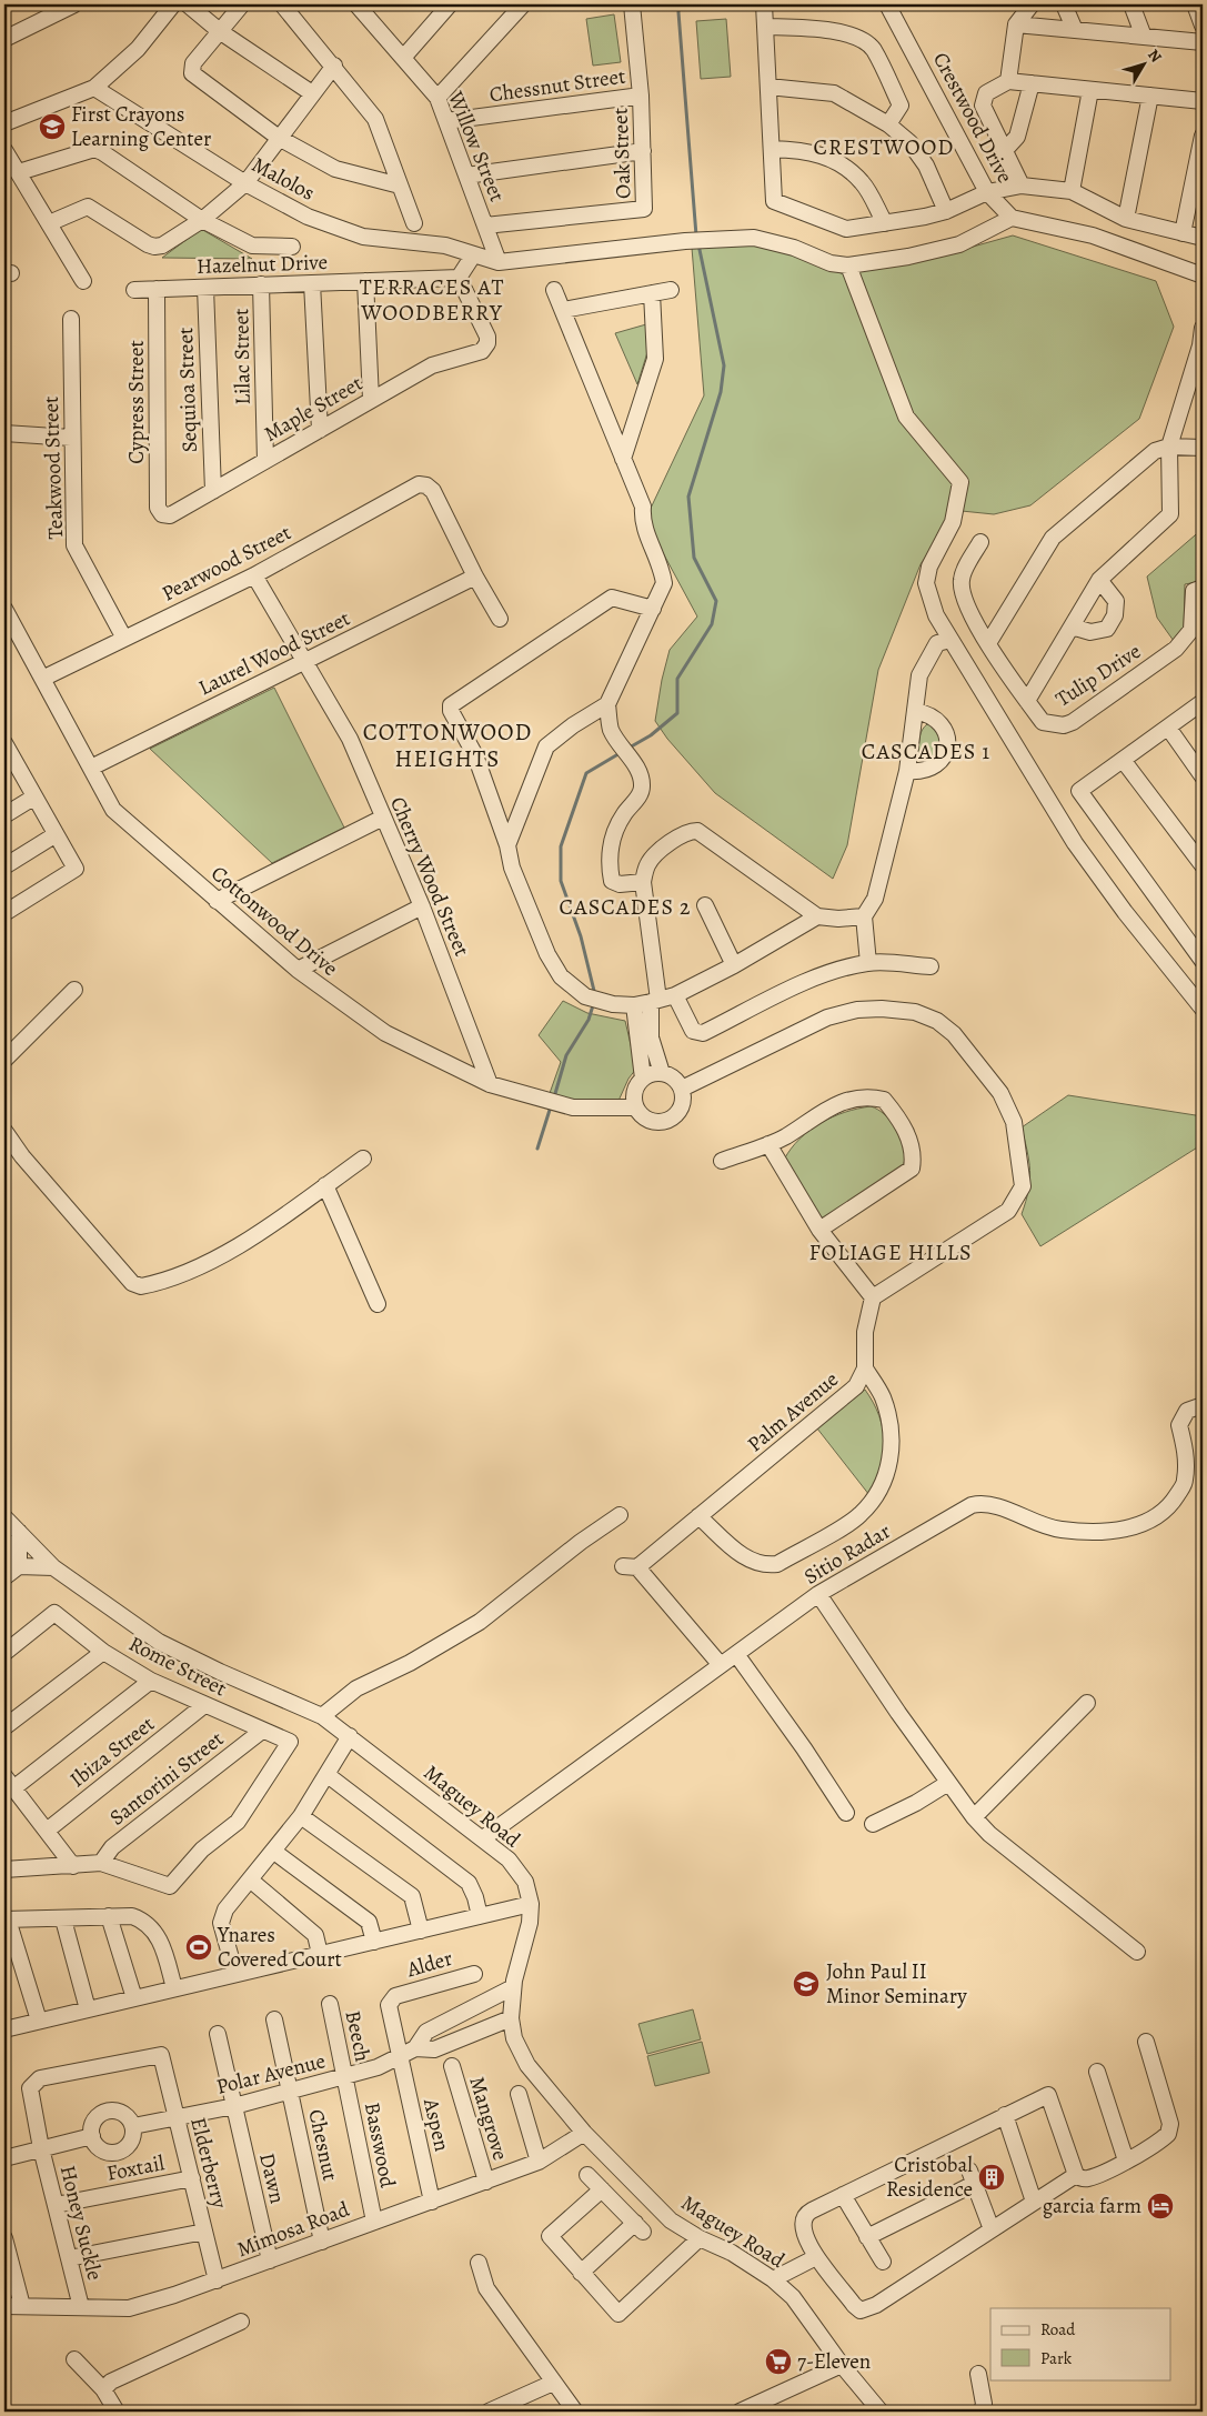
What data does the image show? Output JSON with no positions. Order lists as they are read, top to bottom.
{
  "streets": {
    "street": [
      "Chessnut Street",
      "Crestwood Drive",
      "Willow Street",
      "Oak Street",
      "Malolos",
      "Hazelnut Drive",
      "Lilac Street",
      "Sequioa Street",
      "Cypress Street",
      "Maple Street",
      "Teakwood Street",
      "Pearwood Street",
      "Laurel Wood Street",
      "Tulip Drive",
      "Cherry Wood Street",
      "Cottonwood Drive",
      "Palm Avenue",
      "Sitio Radar",
      "Rome Street",
      "Ibiza Street",
      "Santorini Street",
      "Maguey Road",
      "Alder",
      "Beech",
      "Polar Avenue",
      "Mangrove",
      "Aspen",
      "Chesnut",
      "Basswood",
      "Elderberry",
      "Foxtail",
      "Dawn",
      "Honey Suckle",
      "Mimosa Road"
    ]
  },
  "crossings": [
    ["Chessnut Street", "Willow Street"],
    ["Chessnut Street", "Oak Street"],
    ["Willow Street", "Oak Street"],
    ["Willow Street", "Malolos"],
    ["Hazelnut Drive", "Lilac Street"],
    ["Hazelnut Drive", "Sequioa Street"],
    ["Hazelnut Drive", "Cypress Street"],
    ["Hazelnut Drive", "Maple Street"],
    ["Lilac Street", "Maple Street"],
    ["Sequioa Street", "Maple Street"],
    ["Cypress Street", "Maple Street"],
    ["Teakwood Street", "Pearwood Street"],
    ["Pearwood Street", "Laurel Wood Street"],
    ["Pearwood Street", "Cherry Wood Street"],
    ["Pearwood Street", "Cottonwood Drive"],
    ["Laurel Wood Street", "Cherry Wood Street"],
    ["Laurel Wood Street", "Cottonwood Drive"],
    ["Cherry Wood Street", "Cottonwood Drive"],
    ["Palm Avenue", "Sitio Radar"],
    ["Sitio Radar", "Maguey Road"],
    ["Rome Street", "Ibiza Street"],
    ["Rome Street", "Santorini Street"],
    ["Maguey Road", "Polar Avenue"],
    ["Maguey Road", "Mimosa Road"],
    ["Alder", "Polar Avenue"],
    ["Alder", "Aspen"],
    ["Beech", "Polar Avenue"],
    ["Beech", "Basswood"],
    ["Polar Avenue", "Aspen"],
    ["Polar Avenue", "Chesnut"],
    ["Polar Avenue", "Basswood"],
    ["Polar Avenue", "Elderberry"],
    ["Polar Avenue", "Dawn"],
    ["Mangrove", "Mimosa Road"],
    ["Aspen", "Mimosa Road"],
    ["Chesnut", "Mimosa Road"],
    ["Basswood", "Mimosa Road"],
    ["Elderberry", "Foxtail"],
    ["Elderberry", "Honey Suckle"],
    ["Elderberry", "Mimosa Road"],
    ["Foxtail", "Honey Suckle"],
    ["Dawn", "Mimosa Road"],
    ["Honey Suckle", "Mimosa Road"]
  ],
  "districts": [
    "CRESTWOOD",
    "TERRACES AT WOODBERRY",
    "COTTONWOOD HEIGHTS",
    "CASCADES 1",
    "CASCADES 2",
    "FOLIAGE HILLS"
  ],
  "places": {
    "school or university": ["First Crayons Learning Center", "John Paul II Minor Seminary"],
    "sports": ["Ynares Covered Court"],
    "building": ["Cristobal Residence"],
    "hotel": ["garcia farm"],
    "supermarket": ["7-Eleven"]
  },
  "legend": ["Road", "Park"],
  "north": "top right"
}
